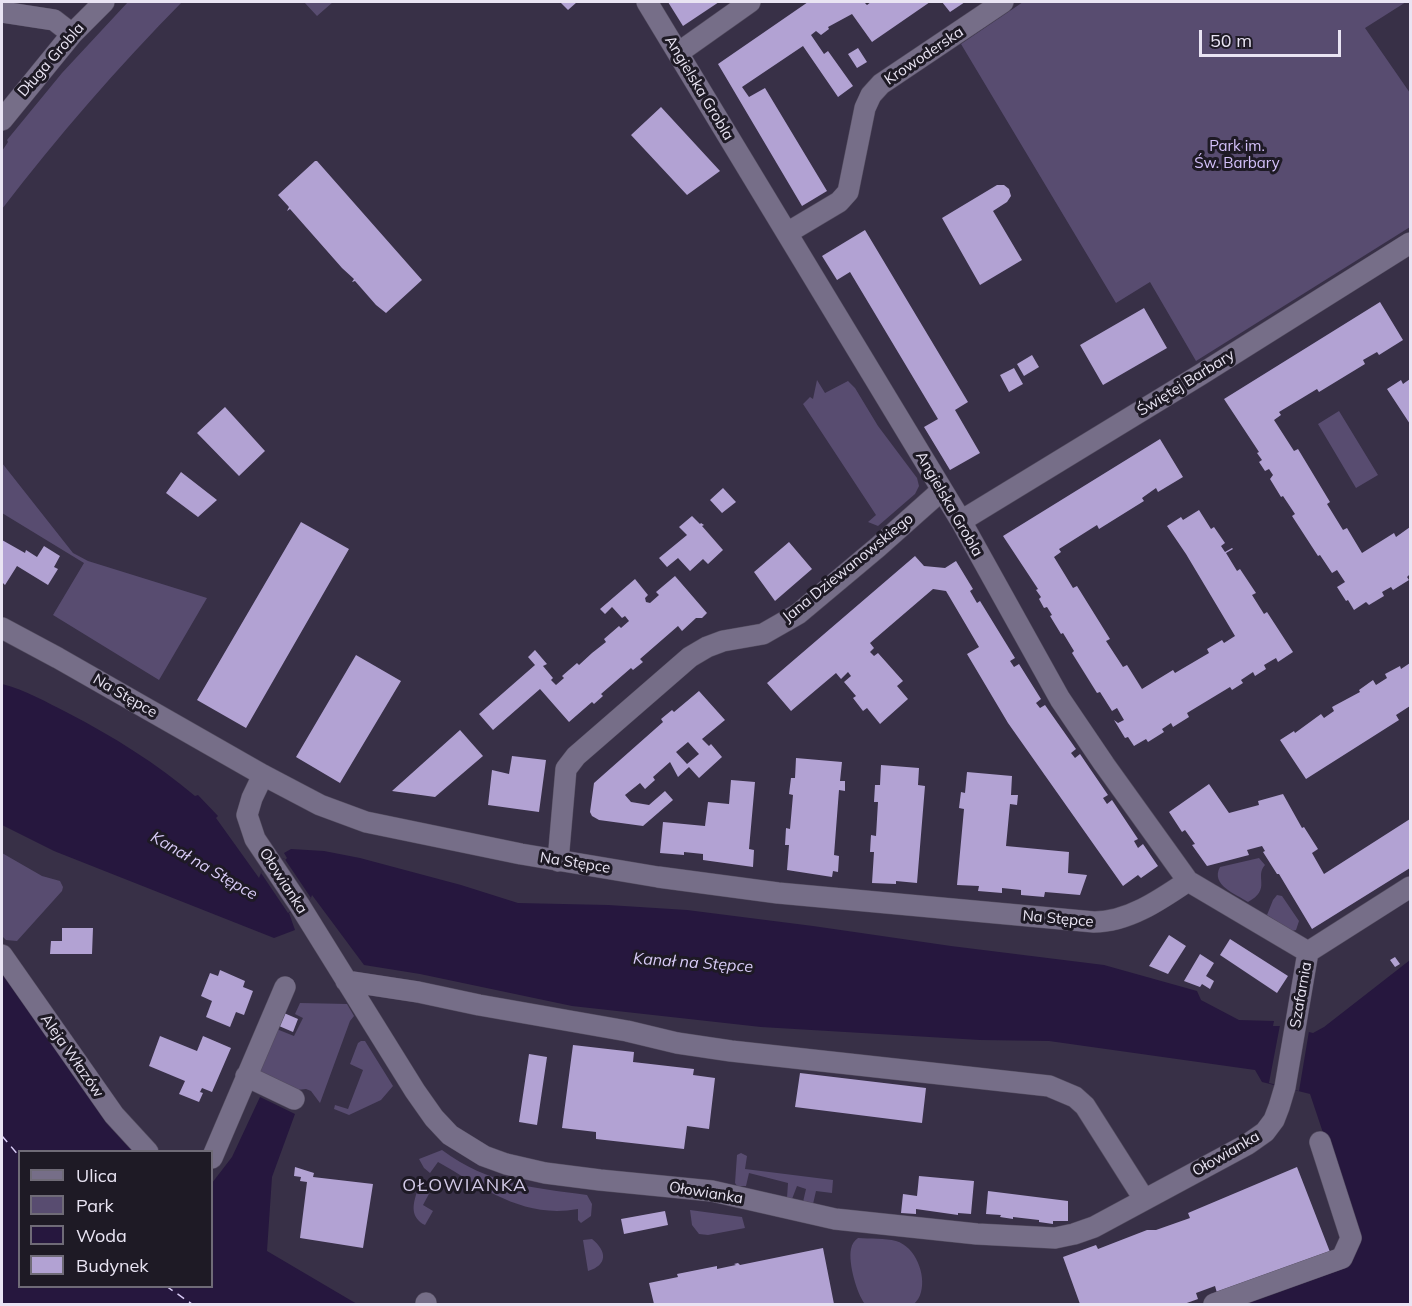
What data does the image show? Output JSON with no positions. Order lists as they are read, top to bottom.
{
  "streets": {
    "street": [
      "Krowoderska",
      "Długa Grobla",
      "Angielska Grobla",
      "Świętej Barbary",
      "Jana Dziewanowskiego",
      "Na Stępce",
      "Ołowianka",
      "Szafarnia",
      "Aleja Włazów"
    ]
  },
  "crossings": [
    ["Krowoderska", "Angielska Grobla"],
    ["Angielska Grobla", "Świętej Barbary"],
    ["Angielska Grobla", "Jana Dziewanowskiego"],
    ["Angielska Grobla", "Na Stępce"],
    ["Angielska Grobla", "Szafarnia"],
    ["Jana Dziewanowskiego", "Na Stępce"],
    ["Na Stępce", "Ołowianka"],
    ["Ołowianka", "Szafarnia"]
  ],
  "districts": ["OŁOWIANKA"],
  "water": ["Kanał na Stępce"],
  "parks": ["Park im. Św. Barbary"],
  "legend": [
    "Ulica",
    "Park",
    "Woda",
    "Budynek"
  ],
  "scale_bar": "50 m"
}
